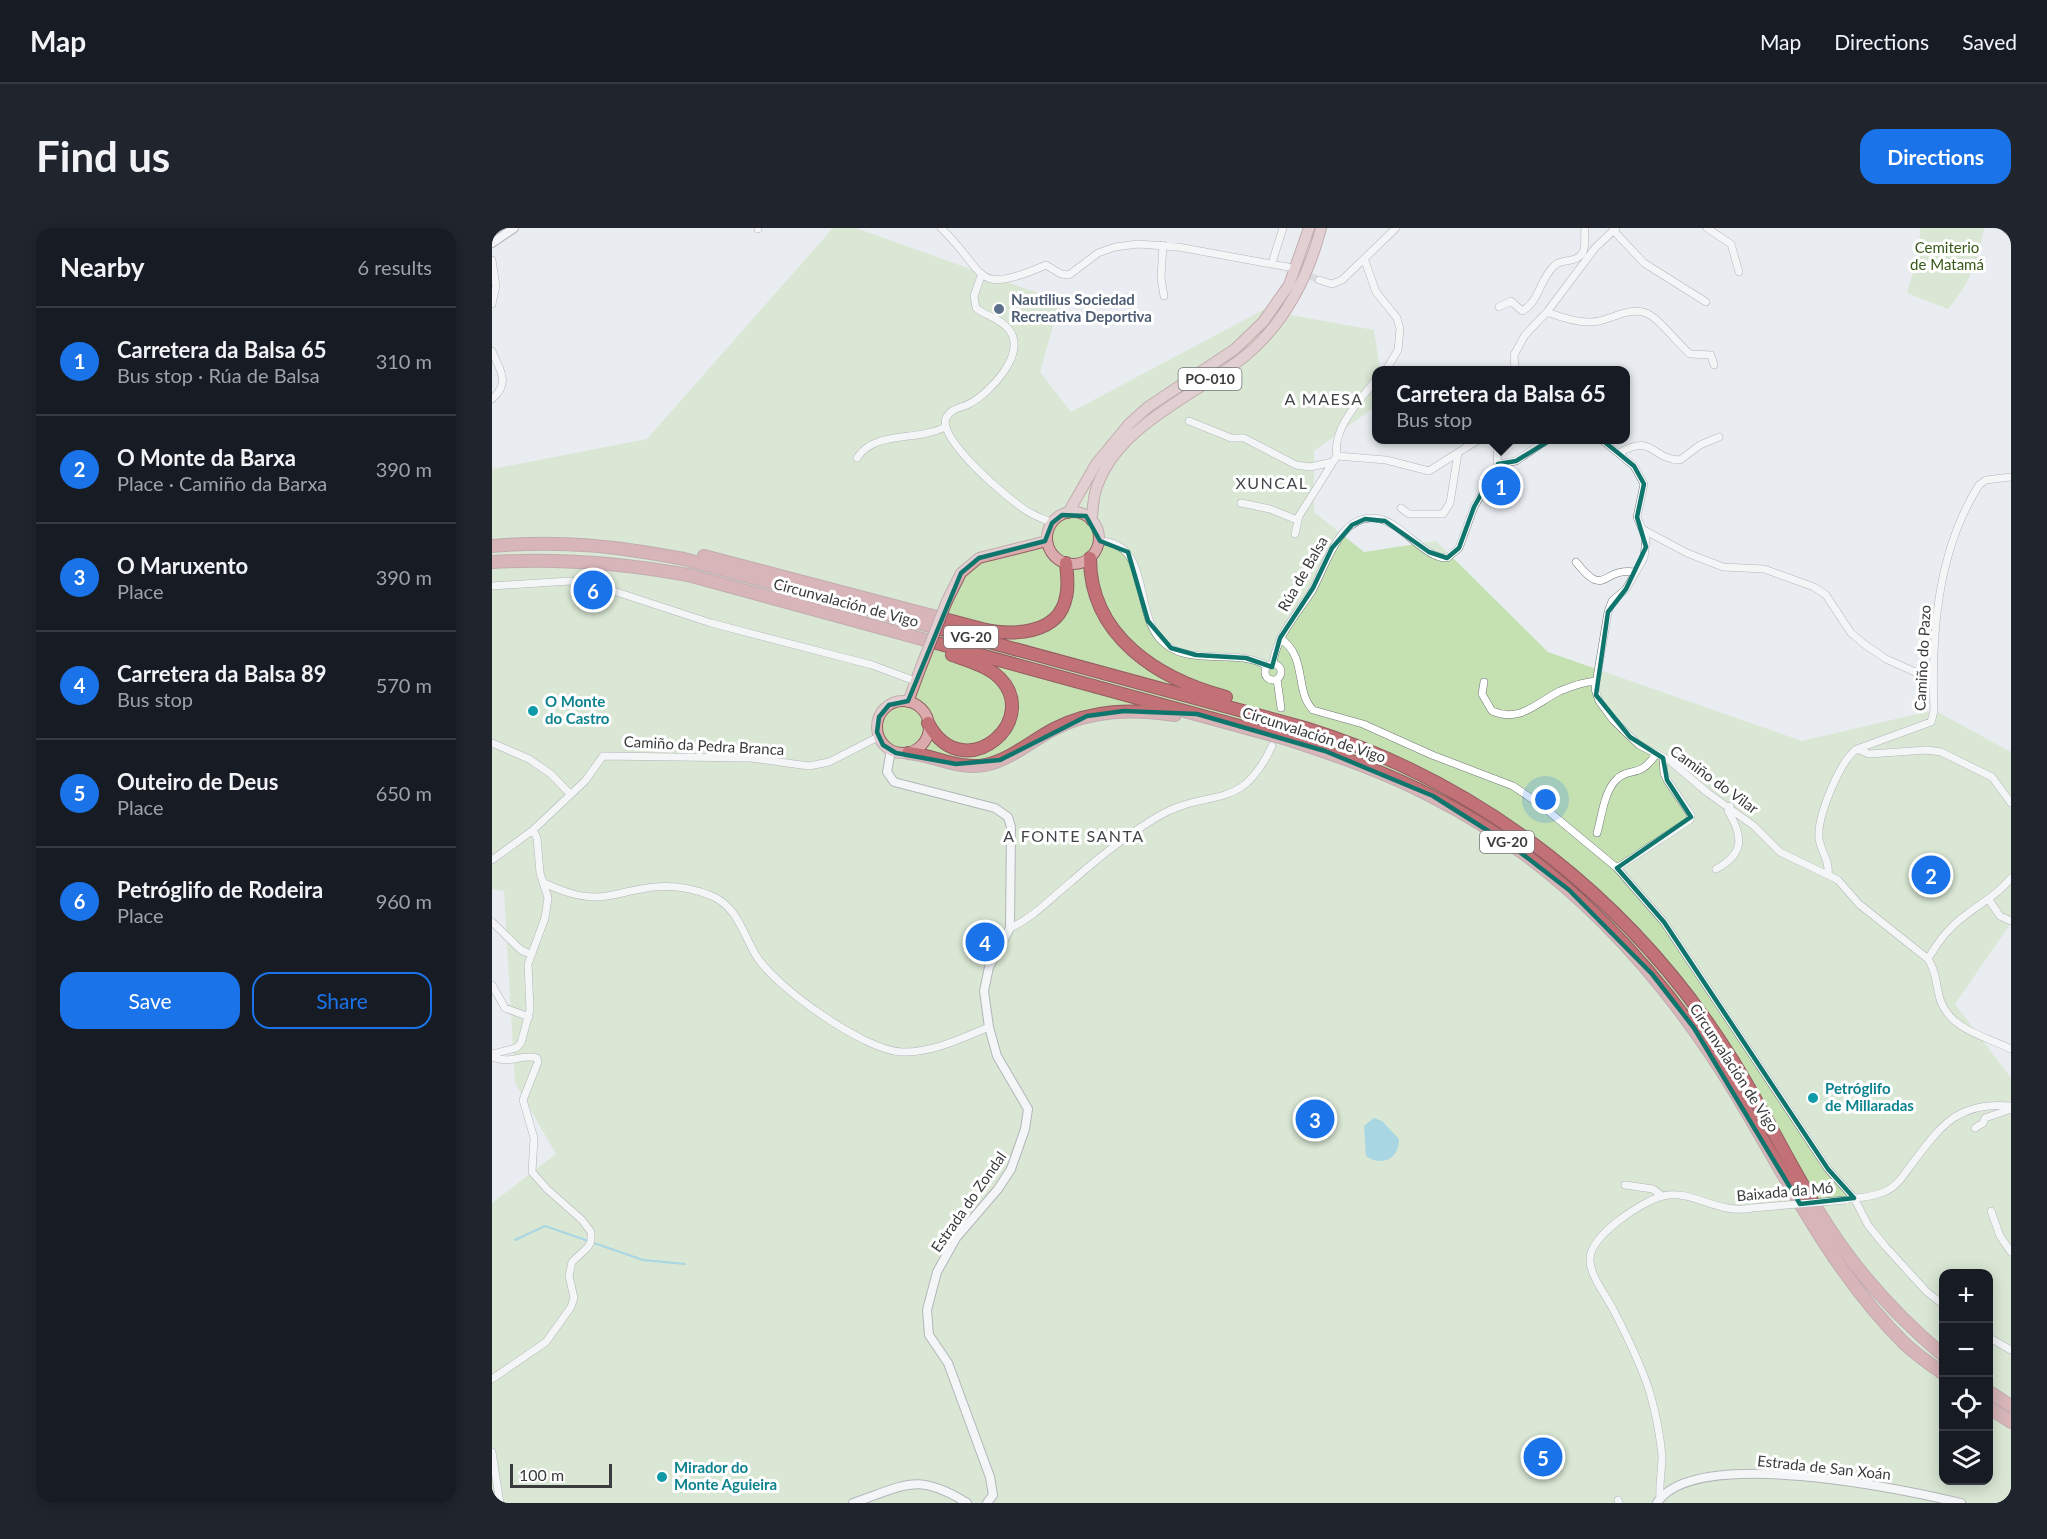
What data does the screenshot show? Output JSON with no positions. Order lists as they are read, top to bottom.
{
  "streets": {
    "highway": ["Circunvalación de Vigo", "VG-20"],
    "main road": ["PO-010"],
    "street": [
      "Rúa de Balsa",
      "Camiño do Pazo",
      "Camiño da Pedra Branca",
      "Camiño do Vilar",
      "Baixada da Mó",
      "Estrada do Zondal",
      "Estrada de San Xoán"
    ]
  },
  "crossings": [
    ["Camiño da Pedra Branca", "Estrada do Zondal"],
    ["Baixada da Mó", "Estrada de San Xoán"]
  ],
  "districts": ["A MAESA", "XUNCAL", "A FONTE SANTA"],
  "parks": ["Cemiterio de Matamá"],
  "places": [
    "Nautilius Sociedad Recreativa Deportiva",
    "O Monte do Castro",
    "Petróglifo de Millaradas",
    "Mirador do Monte Aguieira"
  ],
  "scale_bar": "100 m",
  "page": {
    "header": "Map",
    "nav": ["Map", "Directions", "Saved"],
    "buttons": [
      "Directions",
      ["Save", "Share"]
    ],
    "title": "Find us",
    "heading": ["Nearby", "6 results"],
    "list": [
      {
        "mark": "1",
        "name": "Carretera da Balsa 65",
        "note": "Bus stop · Rúa de Balsa",
        "value": "310 m"
      },
      {
        "mark": "2",
        "name": "O Monte da Barxa",
        "note": "Place · Camiño da Barxa",
        "value": "390 m"
      },
      {
        "mark": "3",
        "name": "O Maruxento",
        "note": "Place",
        "value": "390 m"
      },
      {
        "mark": "4",
        "name": "Carretera da Balsa 89",
        "note": "Bus stop",
        "value": "570 m"
      },
      {
        "mark": "5",
        "name": "Outeiro de Deus",
        "note": "Place",
        "value": "650 m"
      },
      {
        "mark": "6",
        "name": "Petróglifo de Rodeira",
        "note": "Place",
        "value": "960 m"
      }
    ],
    "popup": ["Carretera da Balsa 65", "Bus stop"],
    "pins": [
      "1",
      "6",
      "2",
      "4",
      "3",
      "5"
    ],
    "map_buttons": ["+", "−"],
    "scale": "100 m"
  }
}
